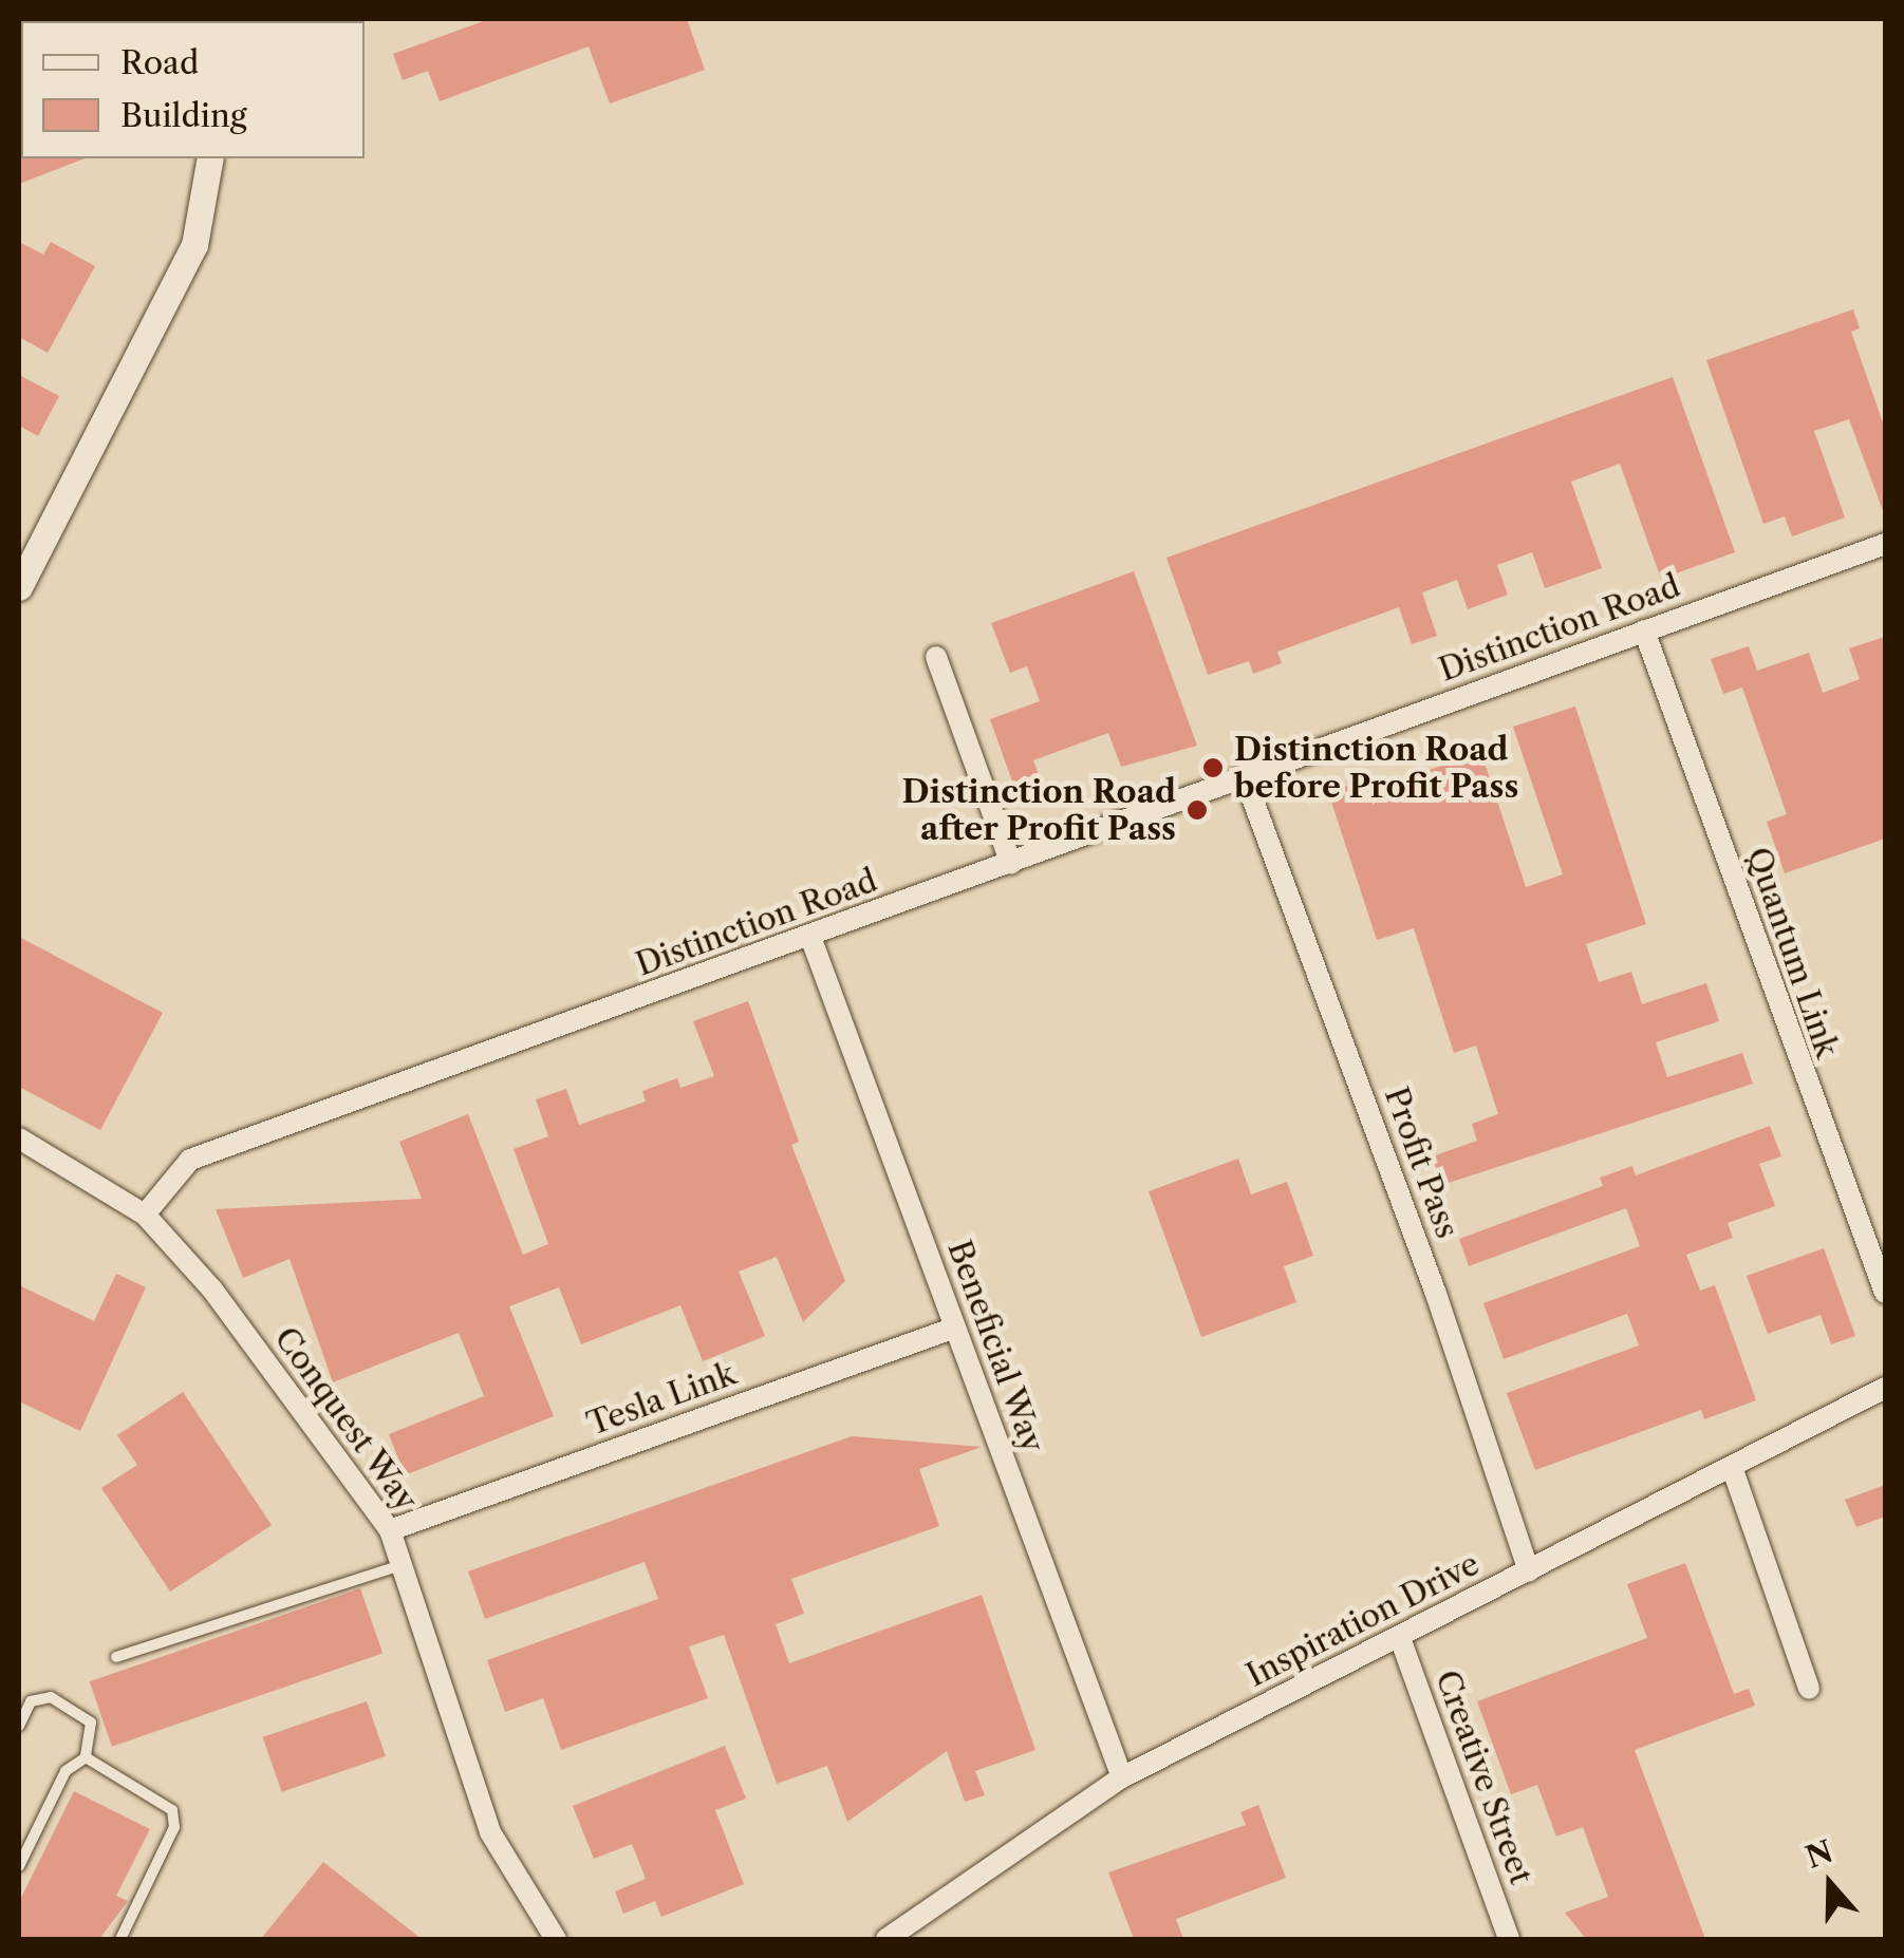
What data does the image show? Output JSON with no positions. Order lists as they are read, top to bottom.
{
  "streets": {
    "street": [
      "Distinction Road",
      "Quantum Link",
      "Profit Pass",
      "Beneficial Way",
      "Tesla Link",
      "Conquest Way",
      "Inspiration Drive",
      "Creative Street"
    ]
  },
  "crossings": [
    ["Distinction Road", "Quantum Link"],
    ["Distinction Road", "Profit Pass"],
    ["Distinction Road", "Beneficial Way"],
    ["Distinction Road", "Conquest Way"],
    ["Profit Pass", "Inspiration Drive"],
    ["Beneficial Way", "Tesla Link"],
    ["Beneficial Way", "Inspiration Drive"],
    ["Tesla Link", "Conquest Way"],
    ["Inspiration Drive", "Creative Street"]
  ],
  "places": ["Distinction Road before Profit Pass", "Distinction Road after Profit Pass"],
  "legend": ["Road", "Building"],
  "north": "top"
}
